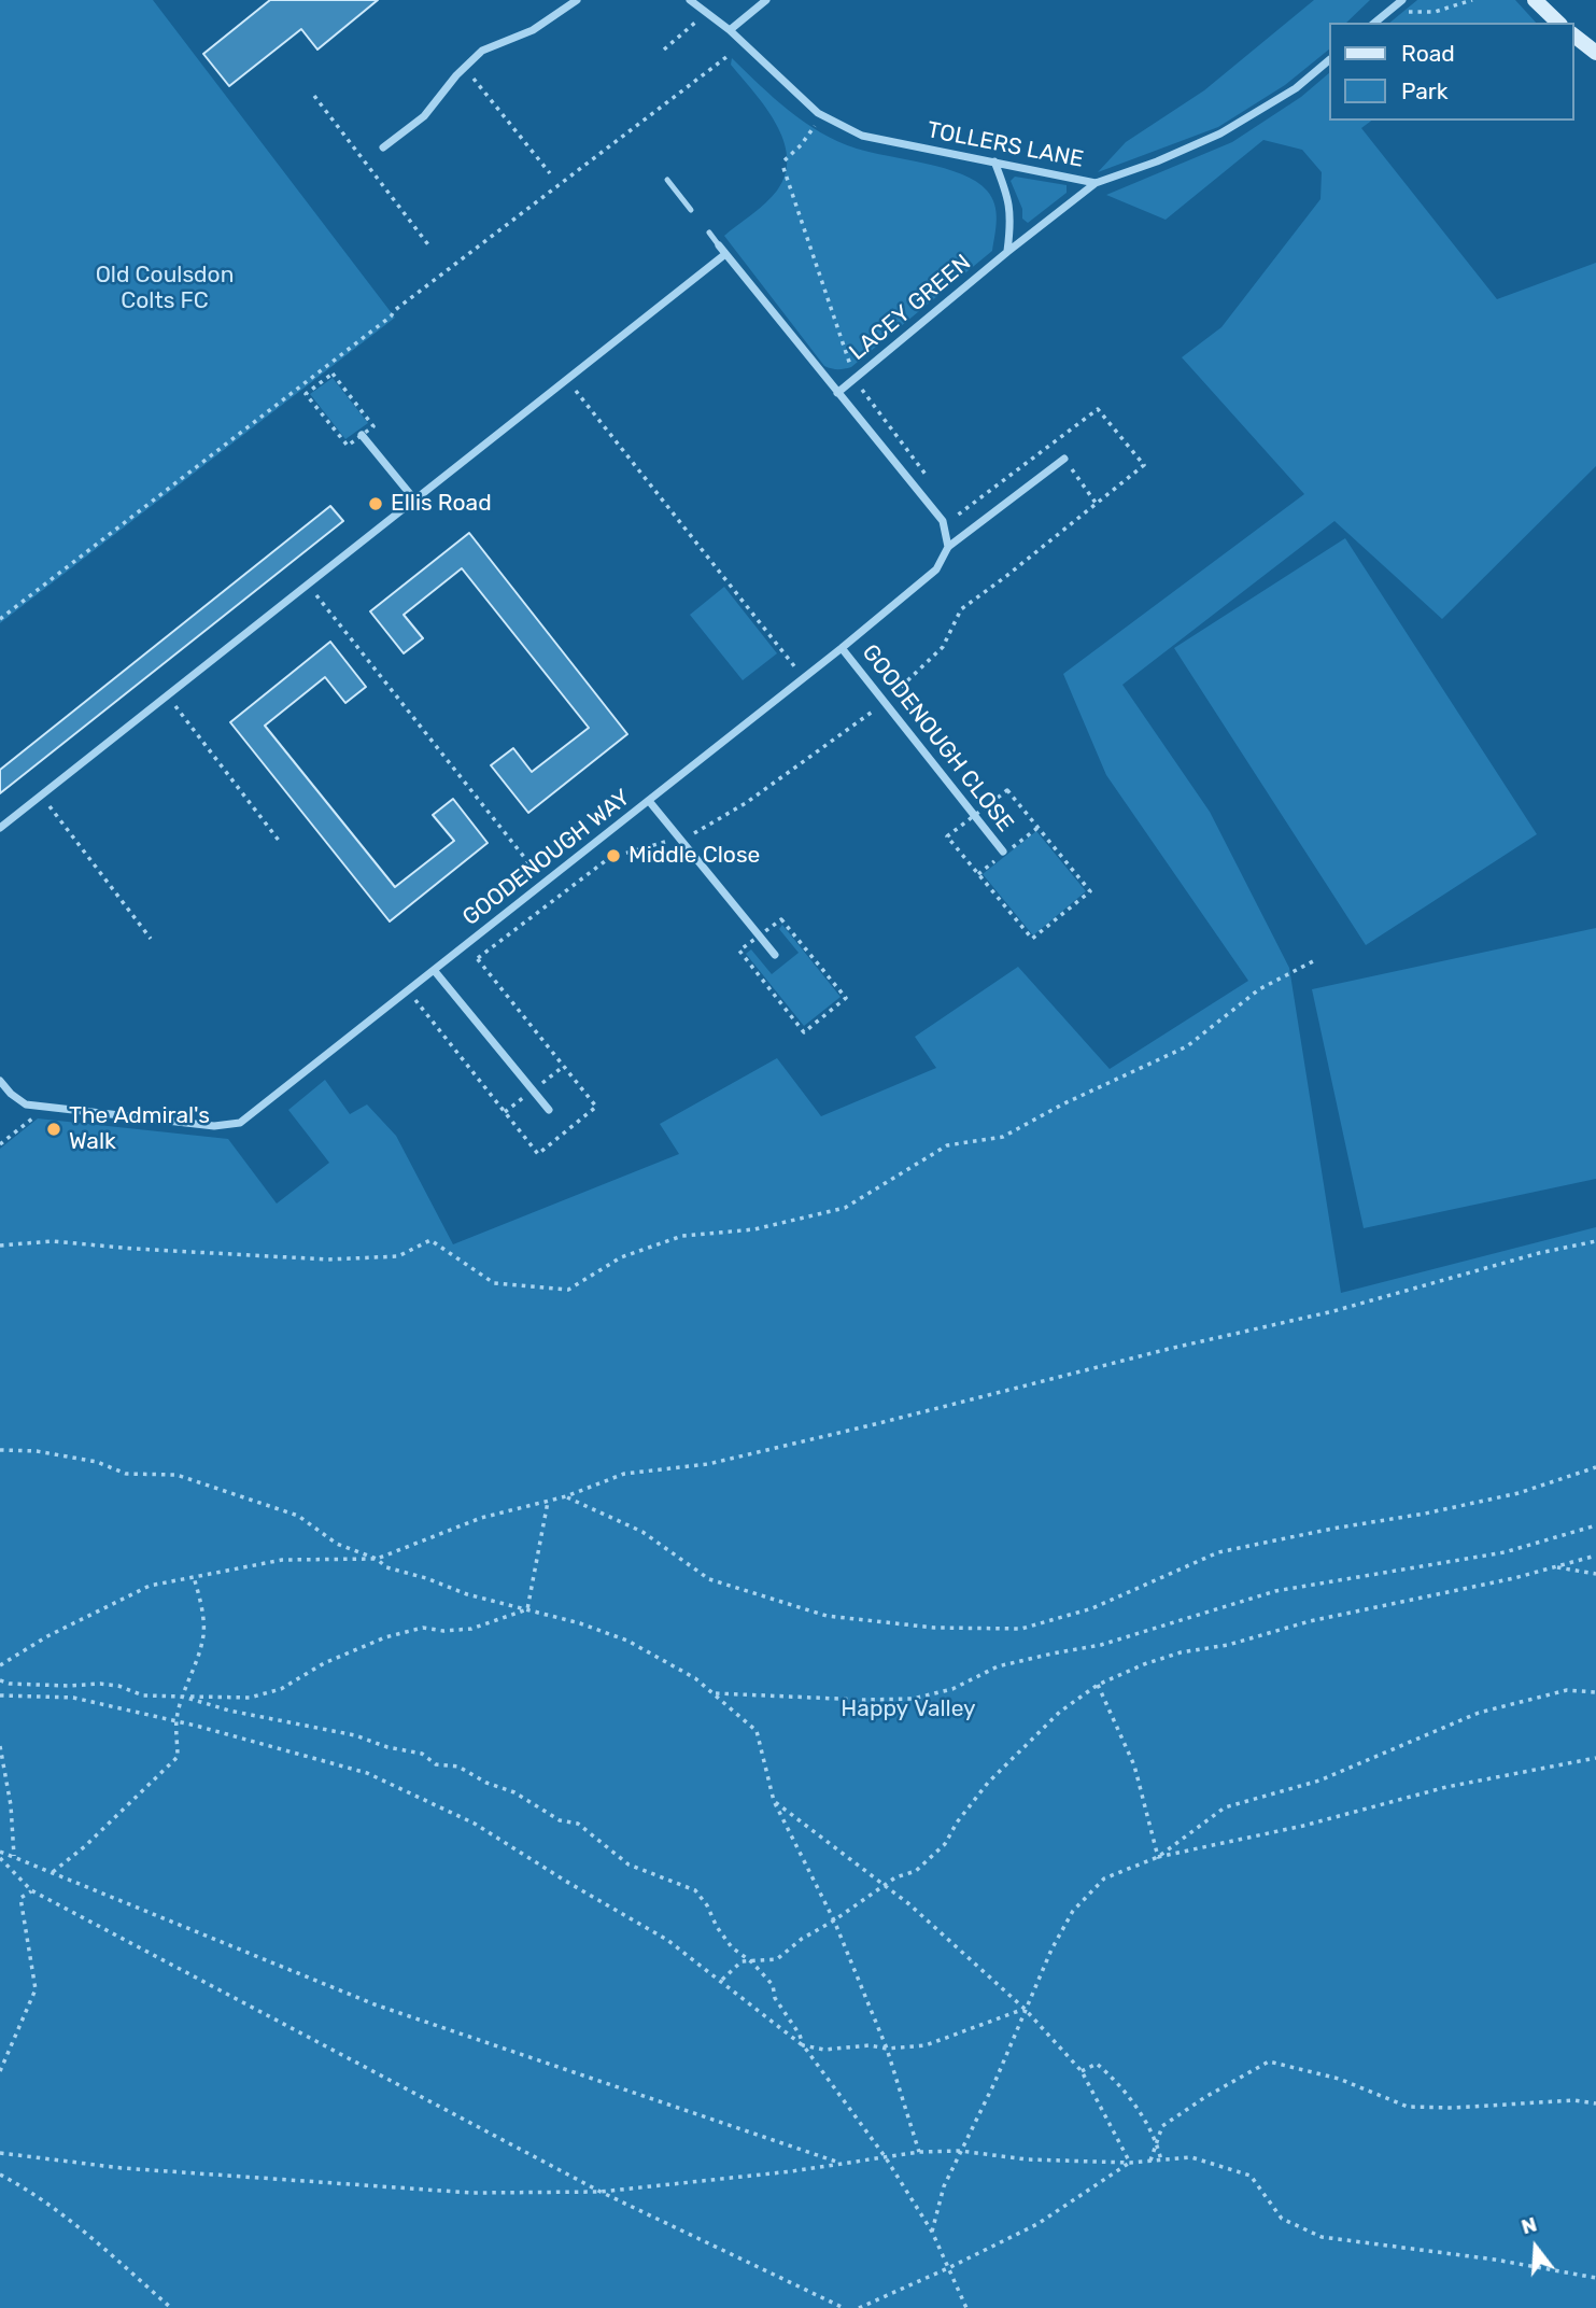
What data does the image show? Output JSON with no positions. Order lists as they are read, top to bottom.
{
  "streets": {
    "street": [
      "TOLLERS LANE",
      "LACEY GREEN",
      "GOODENOUGH CLOSE",
      "GOODENOUGH WAY"
    ]
  },
  "crossings": [
    ["TOLLERS LANE", "LACEY GREEN"],
    ["GOODENOUGH CLOSE", "GOODENOUGH WAY"]
  ],
  "parks": ["Old Coulsdon Colts FC", "Happy Valley"],
  "places": ["Ellis Road", "Middle Close", "The Admiral's Walk"],
  "legend": ["Road", "Park"],
  "north": "top"
}
